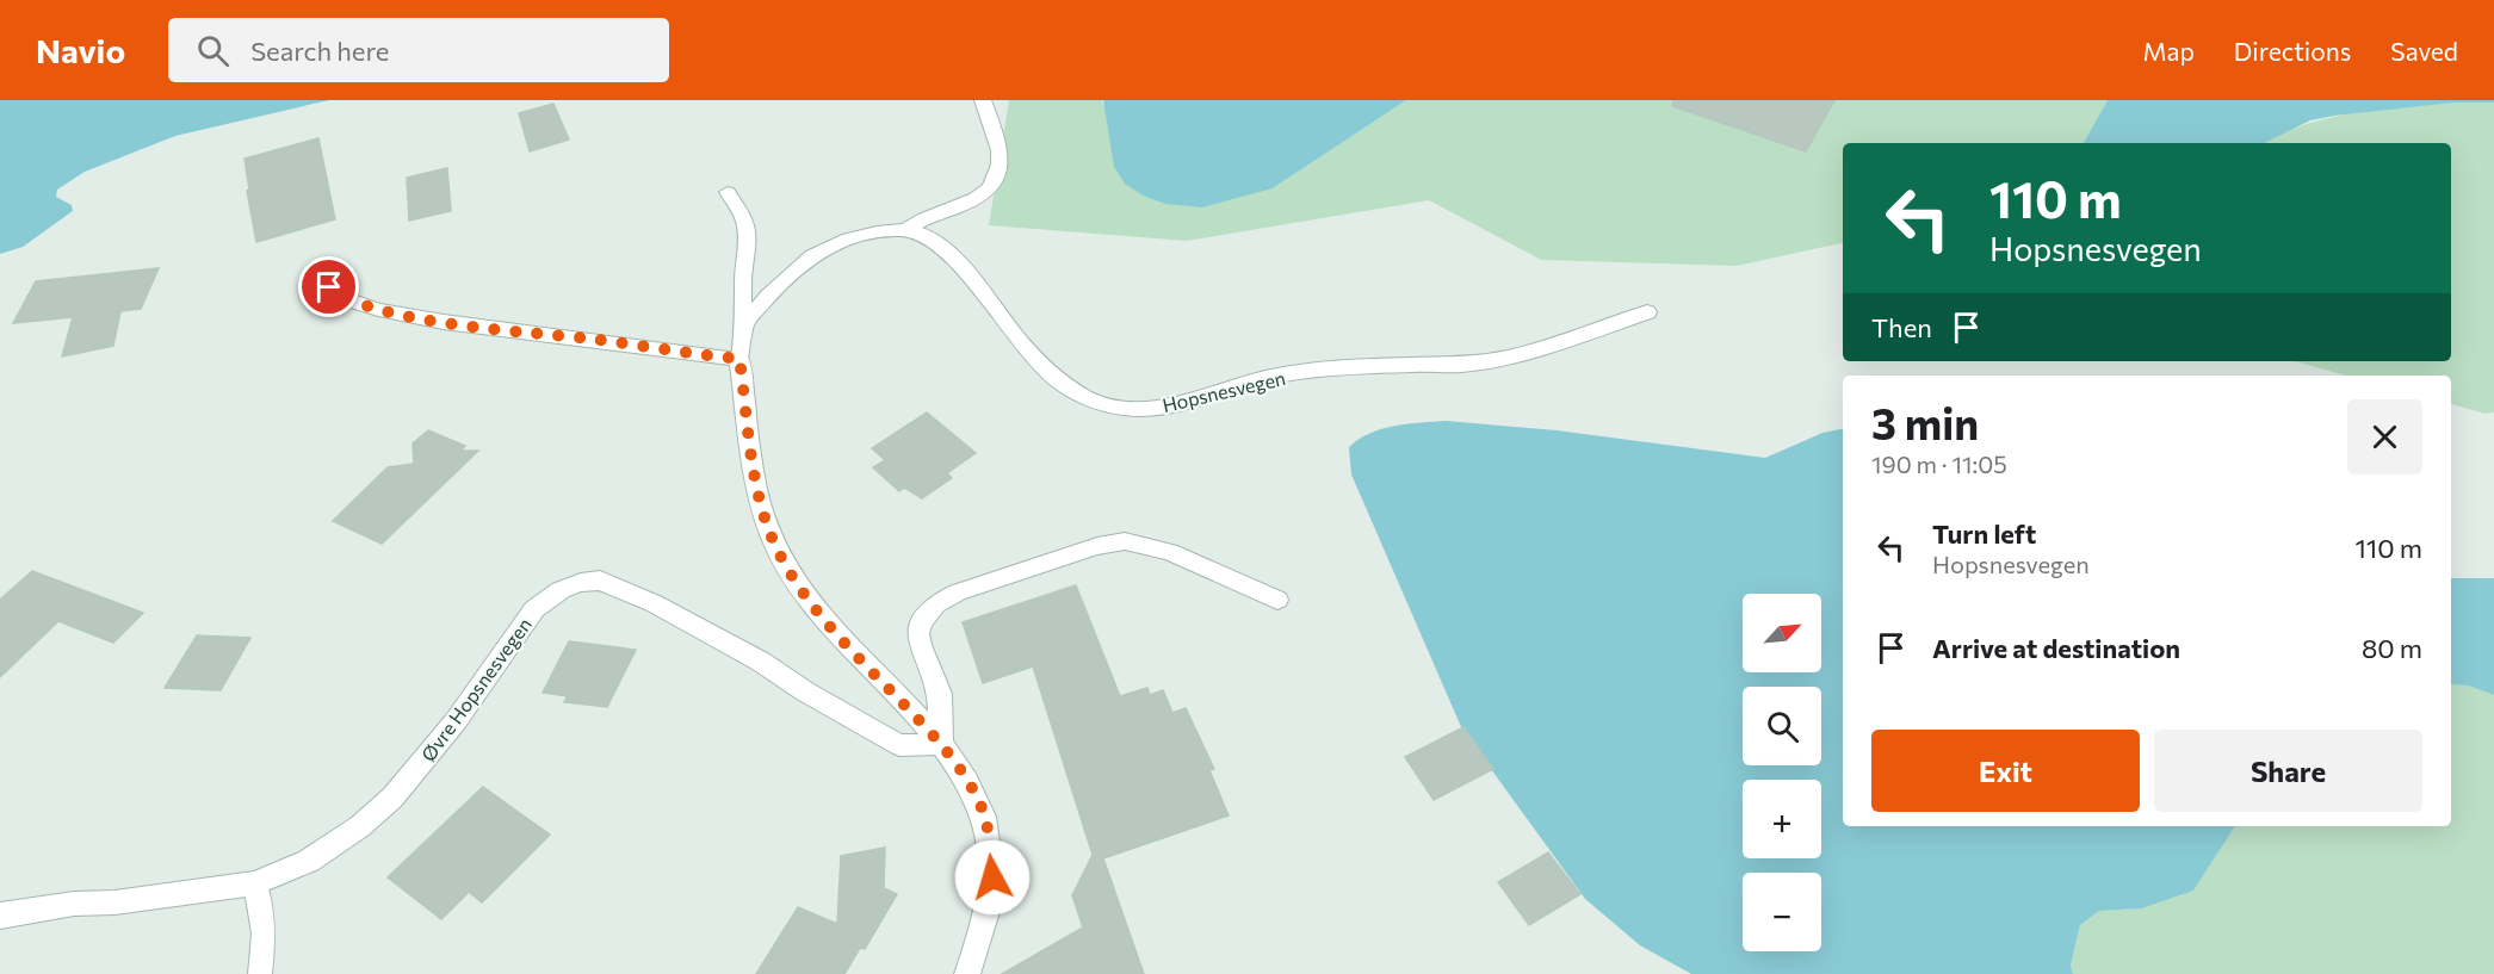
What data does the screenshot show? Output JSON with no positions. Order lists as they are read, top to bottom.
{
  "streets": {
    "street": ["Hopsnesvegen", "Øvre Hopsnesvegen"]
  },
  "north": "top right",
  "page": {
    "header": "Navio",
    "search": "Search here",
    "nav": ["Map", "Directions", "Saved"],
    "turn": ["110 m", "Hopsnesvegen"],
    "then": "Then",
    "heading": ["3 min", "190 m · 11:05"],
    "list": [
      {
        "name": "Turn left",
        "note": "Hopsnesvegen",
        "value": "110 m"
      },
      {
        "name": "Arrive at destination",
        "value": "80 m"
      }
    ],
    "map_buttons": ["+", "−"],
    "buttons": ["Exit", "Share"]
  }
}
